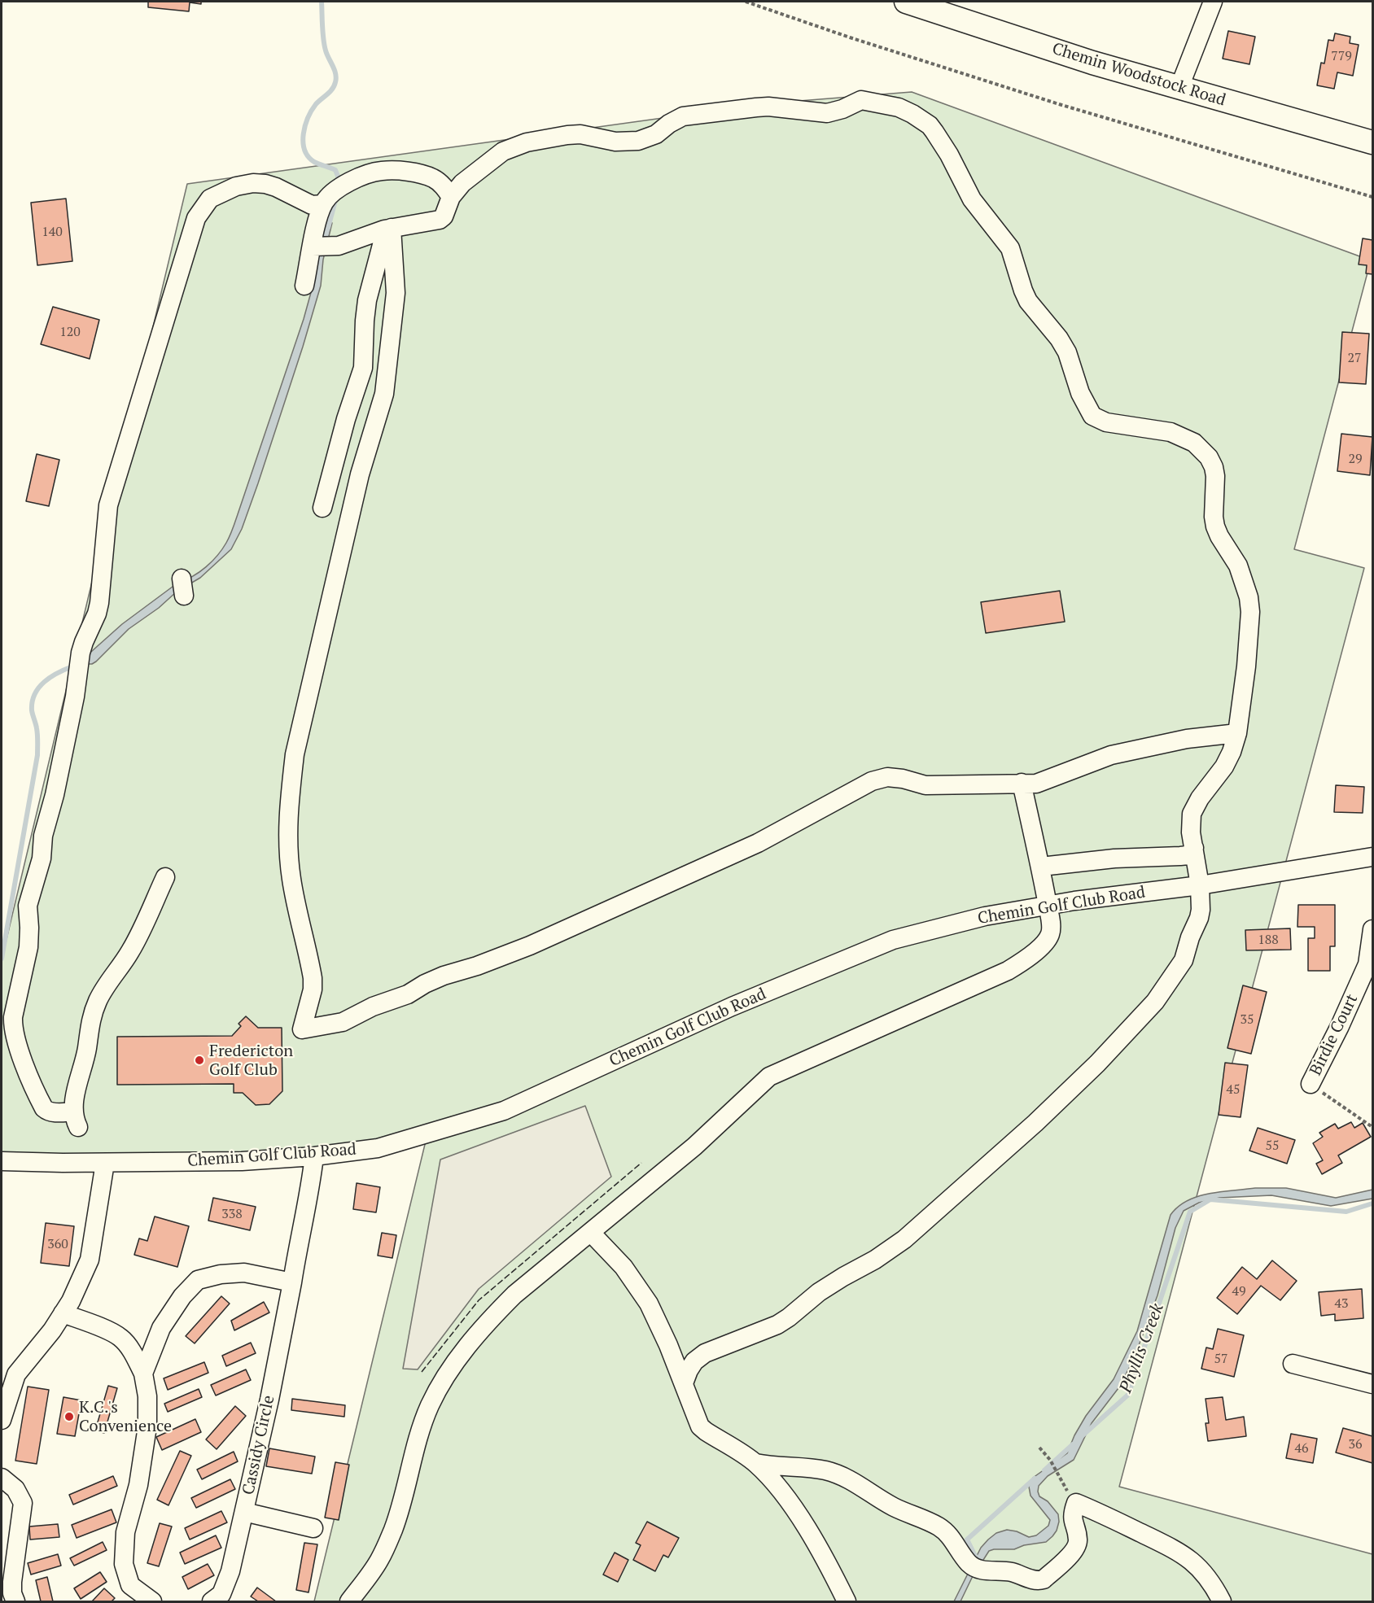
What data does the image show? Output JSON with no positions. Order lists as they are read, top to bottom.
{
  "streets": {
    "main road": ["Chemin Woodstock Road"],
    "street": ["Chemin Golf Club Road", "Birdie Court", "Cassidy Circle"]
  },
  "crossings": [
    ["Chemin Golf Club Road", "Cassidy Circle"]
  ],
  "water": ["Phyllis Creek"],
  "places": ["Fredericton Golf Club", "K.C.'s Convenience"],
  "house_numbers": [
    "779",
    "140",
    "120",
    "27",
    "29",
    "188",
    "35",
    "45",
    "55",
    "338",
    "360",
    "49",
    "43",
    "57",
    "36",
    "46"
  ]
}
